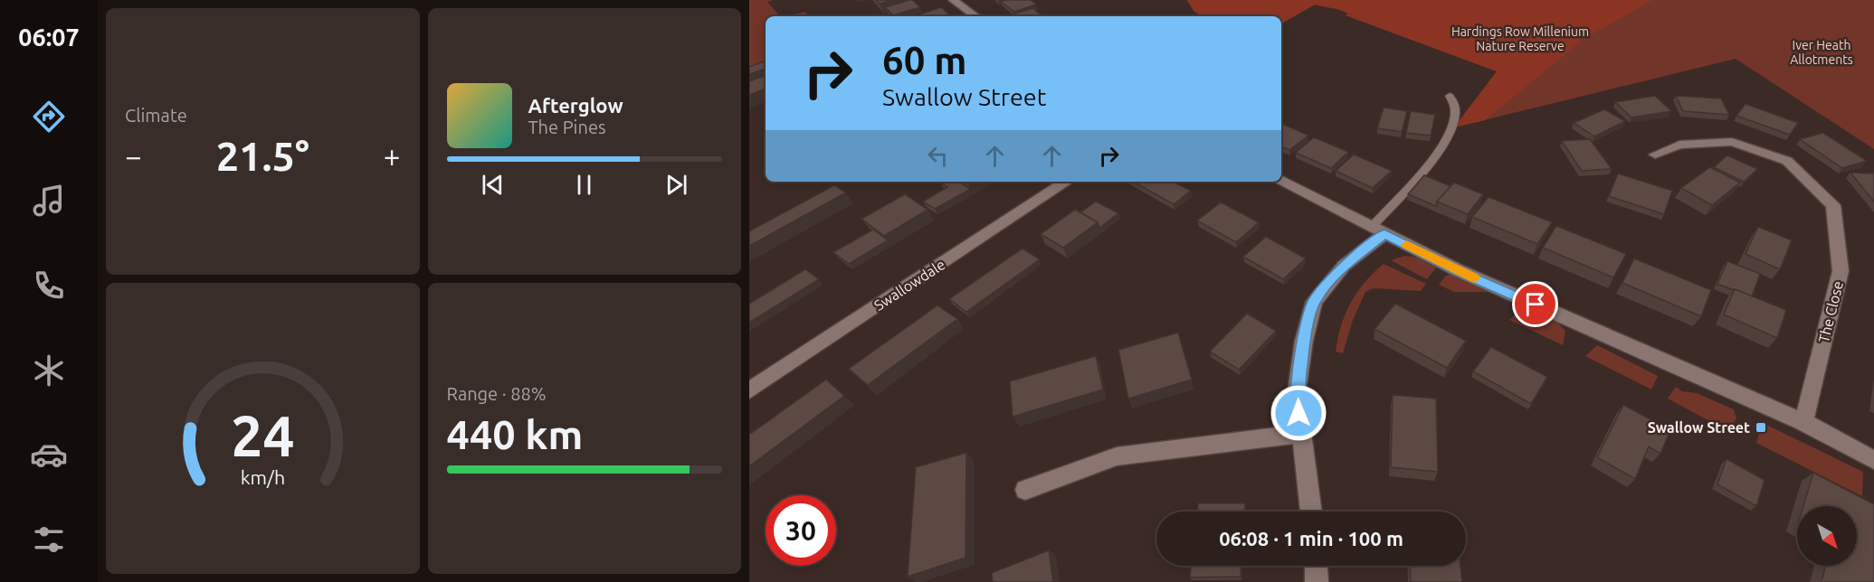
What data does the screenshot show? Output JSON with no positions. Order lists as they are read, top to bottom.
{
  "streets": {
    "street": ["Swallowdale", "The Close"]
  },
  "parks": ["Hardings Row Millenium Nature Reserve", "Iver Heath Allotments"],
  "places": {
    "transit": ["Swallow Street"]
  },
  "north": "bottom right",
  "page": {
    "tabs": "06:07",
    "tile": [
      "Climate",
      ["Range · 88%", "440 km"]
    ],
    "turn": ["60 m", "Swallow Street"],
    "song": ["Afterglow", "The Pines"],
    "heat": ["−", "21.5°", "+"],
    "limit": "30",
    "trip": "06:08 · 1 min · 100 m",
    "gauge": ["24", "km/h"]
  }
}
